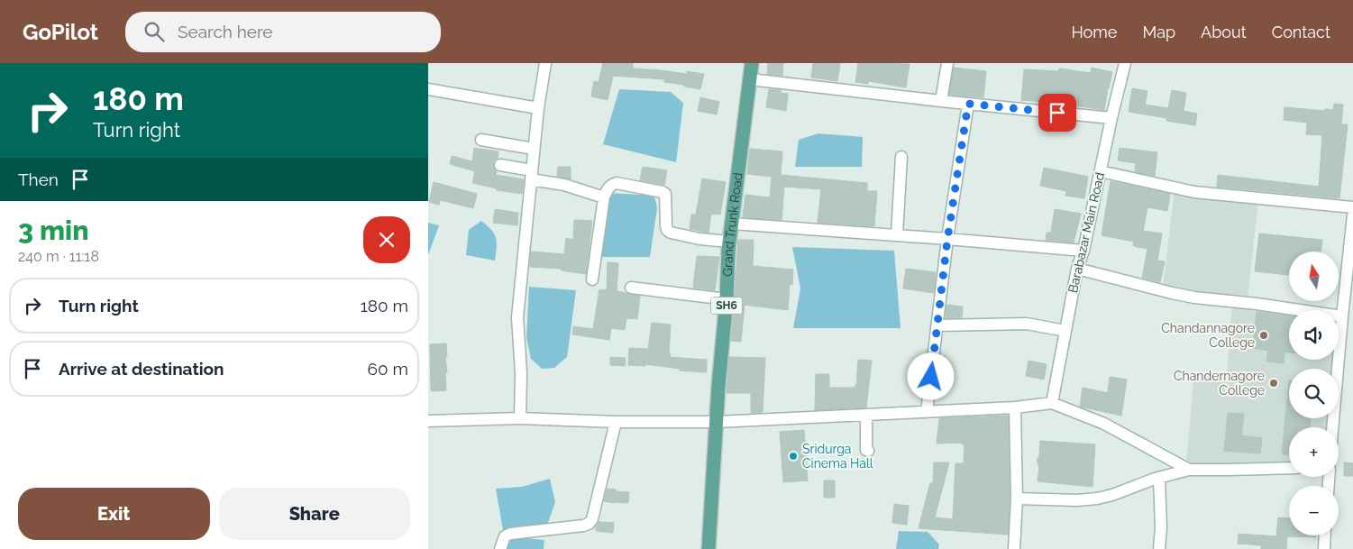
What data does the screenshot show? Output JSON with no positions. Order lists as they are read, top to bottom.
{
  "streets": {
    "main road": ["Grand Trunk Road", "SH6"],
    "street": ["Barabazar Main Road"]
  },
  "places": ["Chandannagore College", "Chandernagore College", "Sridurga Cinema Hall"],
  "north": "top",
  "page": {
    "header": "GoPilot",
    "search": "Search here",
    "nav": [
      "Home",
      "Map",
      "About",
      "Contact"
    ],
    "turn": ["180 m", "Turn right"],
    "then": "Then",
    "heading": ["3 min", "240 m · 11:18"],
    "map_buttons": ["+", "−"],
    "list": [
      {
        "name": "Turn right",
        "value": "180 m"
      },
      {
        "name": "Arrive at destination",
        "value": "60 m"
      }
    ],
    "buttons": ["Exit", "Share"]
  }
}
